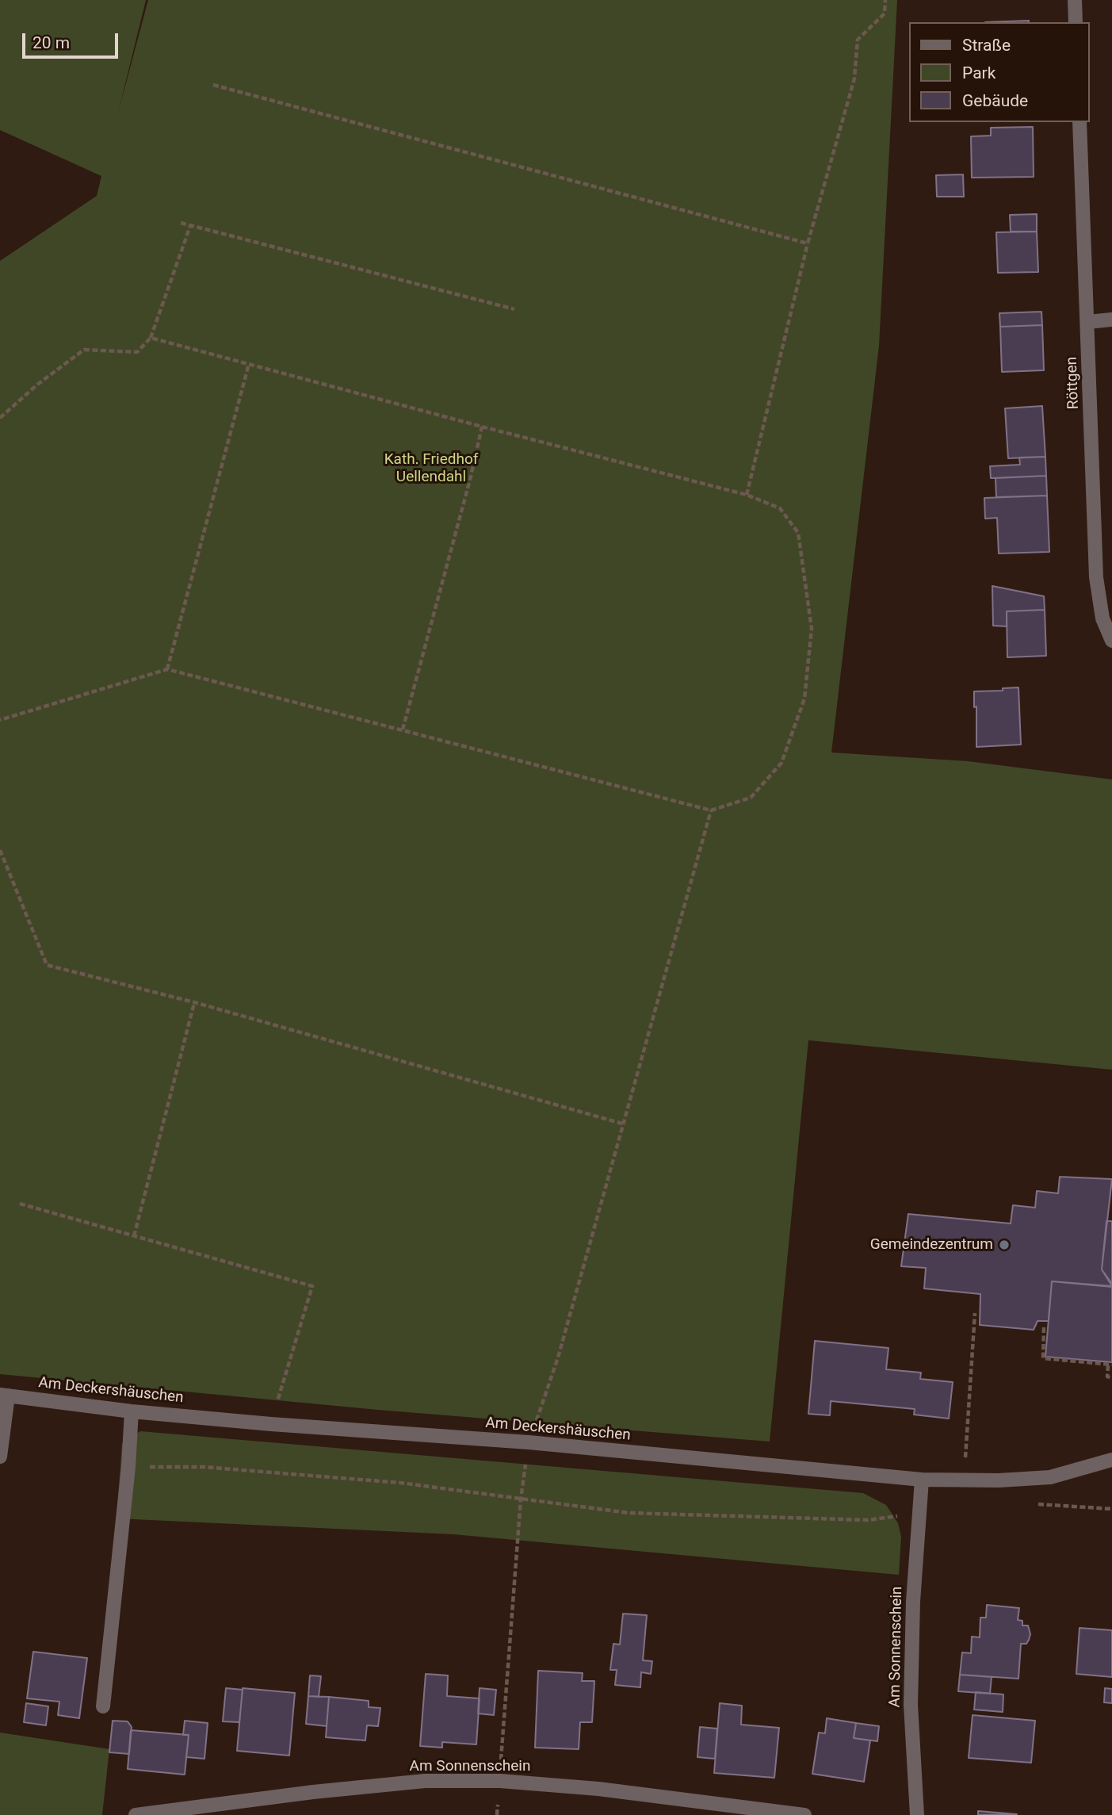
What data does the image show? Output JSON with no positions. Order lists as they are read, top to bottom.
{
  "streets": {
    "street": ["Röttgen", "Am Deckershäuschen", "Am Sonnenschein"]
  },
  "crossings": [
    ["Am Deckershäuschen", "Am Sonnenschein"]
  ],
  "parks": ["Kath. Friedhof Uellendahl"],
  "places": ["Gemeindezentrum"],
  "legend": ["Straße", "Park", "Gebäude"],
  "scale_bar": "20 m"
}
